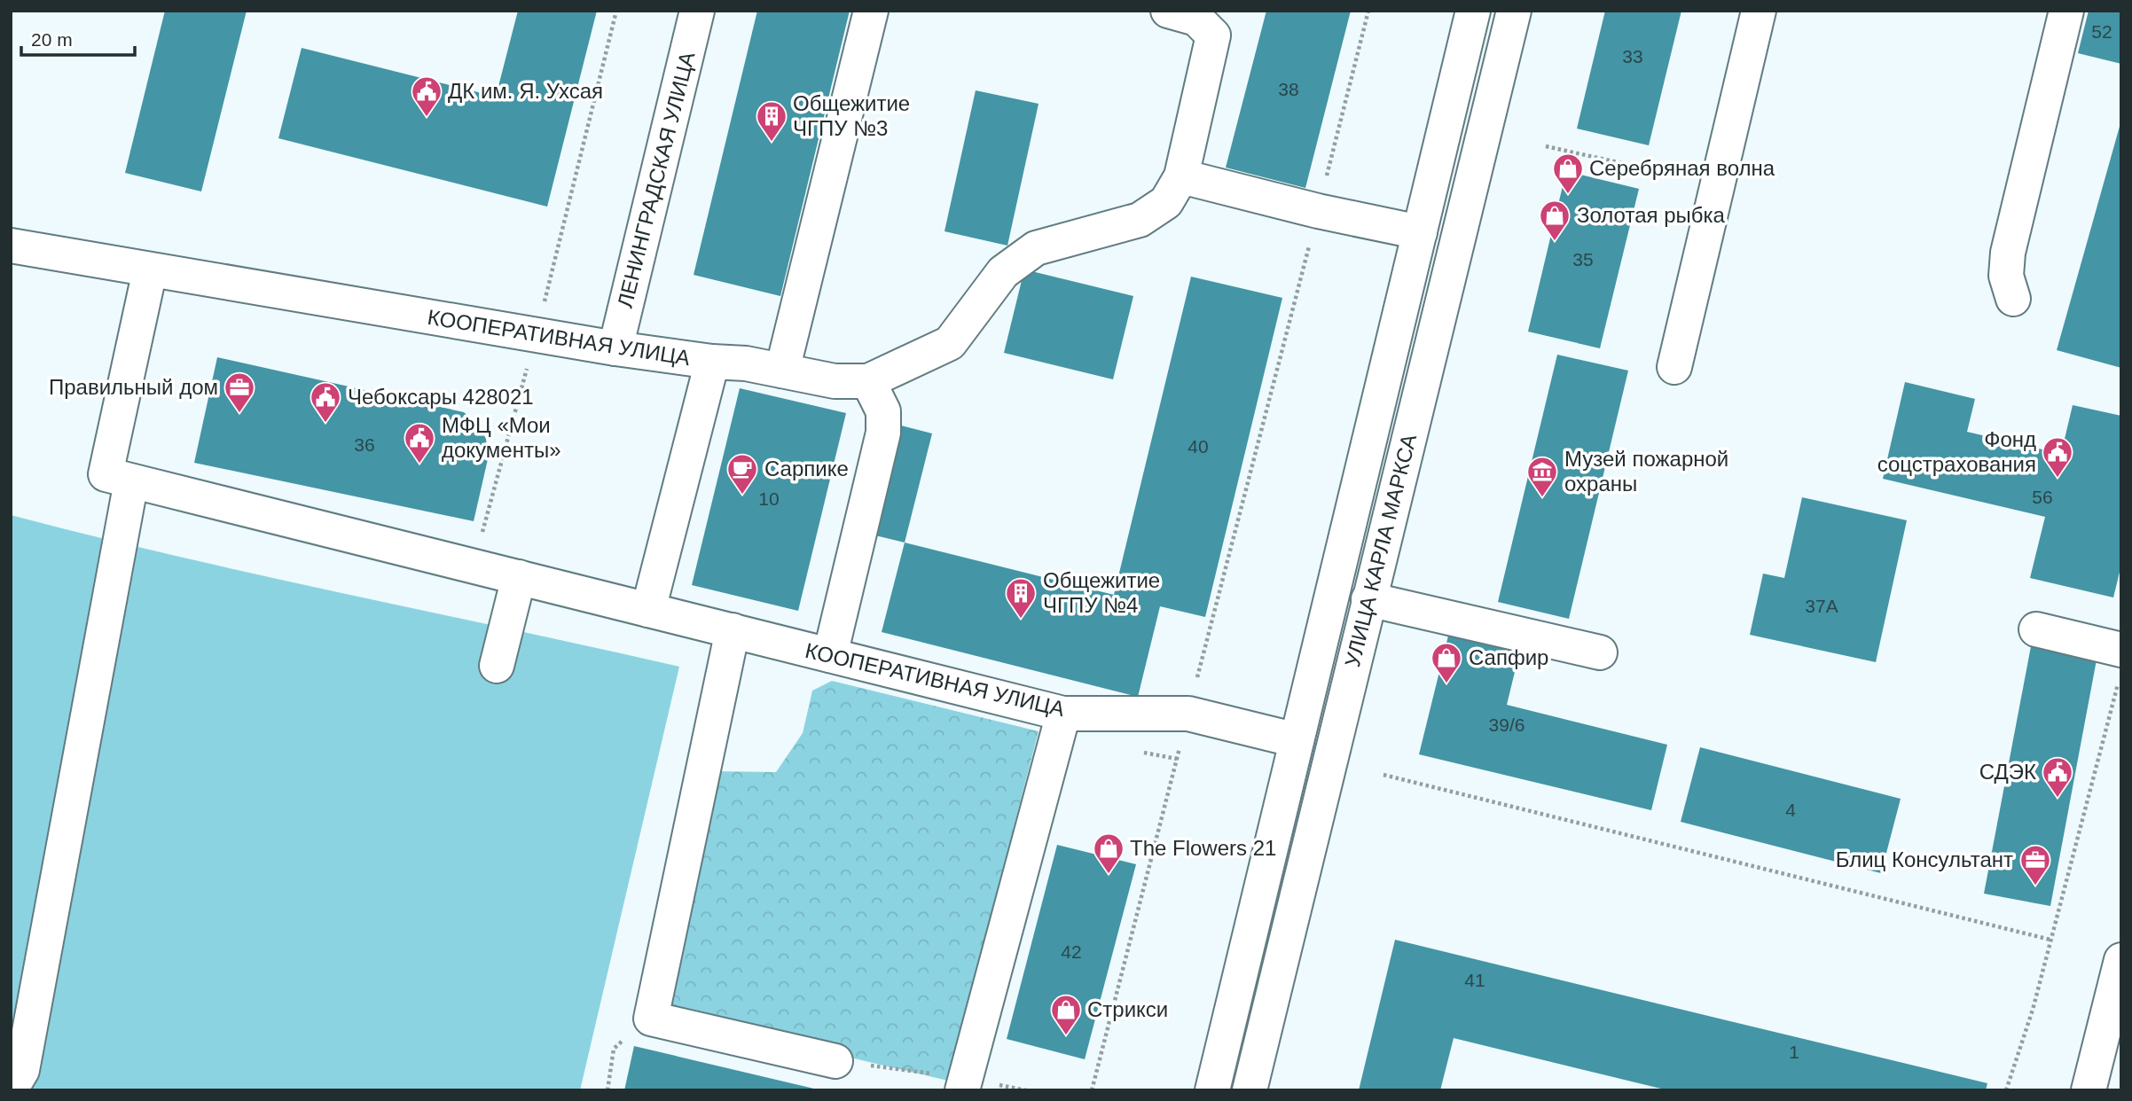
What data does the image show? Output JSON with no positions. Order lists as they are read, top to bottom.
{
  "streets": {
    "main road": ["ЛЕНИНГРАДСКАЯ УЛИЦА", "КООПЕРАТИВНАЯ УЛИЦА", "УЛИЦА КАРЛА МАРКСА"]
  },
  "crossings": [
    ["ЛЕНИНГРАДСКАЯ УЛИЦА", "КООПЕРАТИВНАЯ УЛИЦА"],
    ["КООПЕРАТИВНАЯ УЛИЦА", "УЛИЦА КАРЛА МАРКСА"]
  ],
  "places": {
    "public building": [
      "ДК им. Я. Ухсая",
      "Чебоксары 428021",
      "МФЦ «Мои документы»",
      "Фонд соцстрахования",
      "СДЭК"
    ],
    "building": ["Общежитие ЧГПУ №3", "Общежитие ЧГПУ №4"],
    "shop": [
      "Серебряная волна",
      "Золотая рыбка",
      "Сапфир",
      "The Flowers 21",
      "Стрикси"
    ],
    "office": ["Правильный дом", "Блиц Консультант"],
    "cafe": ["Сарпике"],
    "museum": ["Музей пожарной охраны"]
  },
  "house_numbers": [
    "52",
    "33",
    "38",
    "35",
    "36",
    "40",
    "56",
    "10",
    "37А",
    "39/6",
    "4",
    "42",
    "41",
    "1"
  ],
  "scale_bar": "20 m"
}
